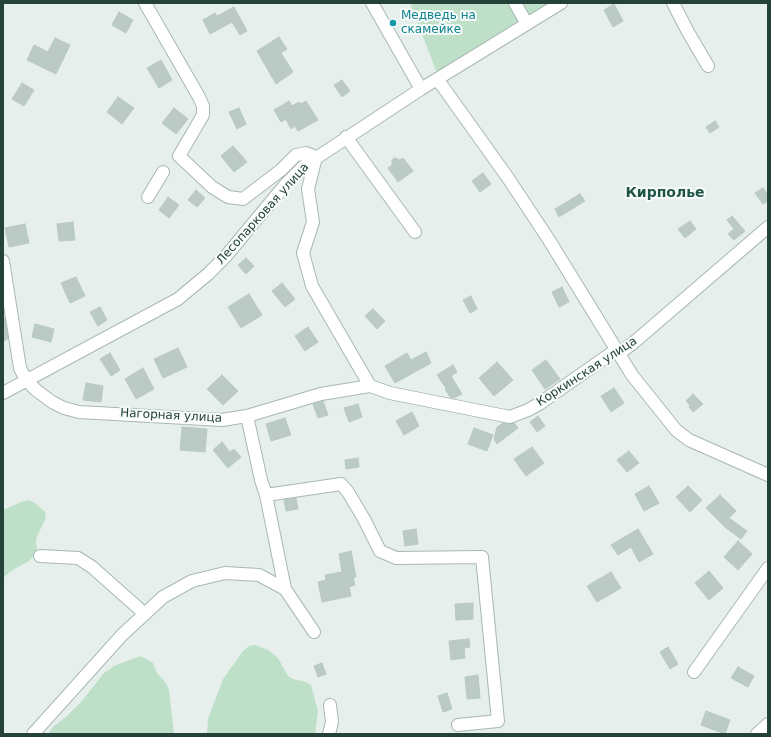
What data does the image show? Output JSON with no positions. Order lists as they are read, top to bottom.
{
  "streets": {
    "street": ["Лесопарковая улица", "Коркинская улица", "Нагорная улица"]
  },
  "crossings": [
    ["Лесопарковая улица", "Нагорная улица"],
    ["Коркинская улица", "Нагорная улица"]
  ],
  "districts": ["Кирполье"],
  "places": ["Медведь на скамейке"]
}
